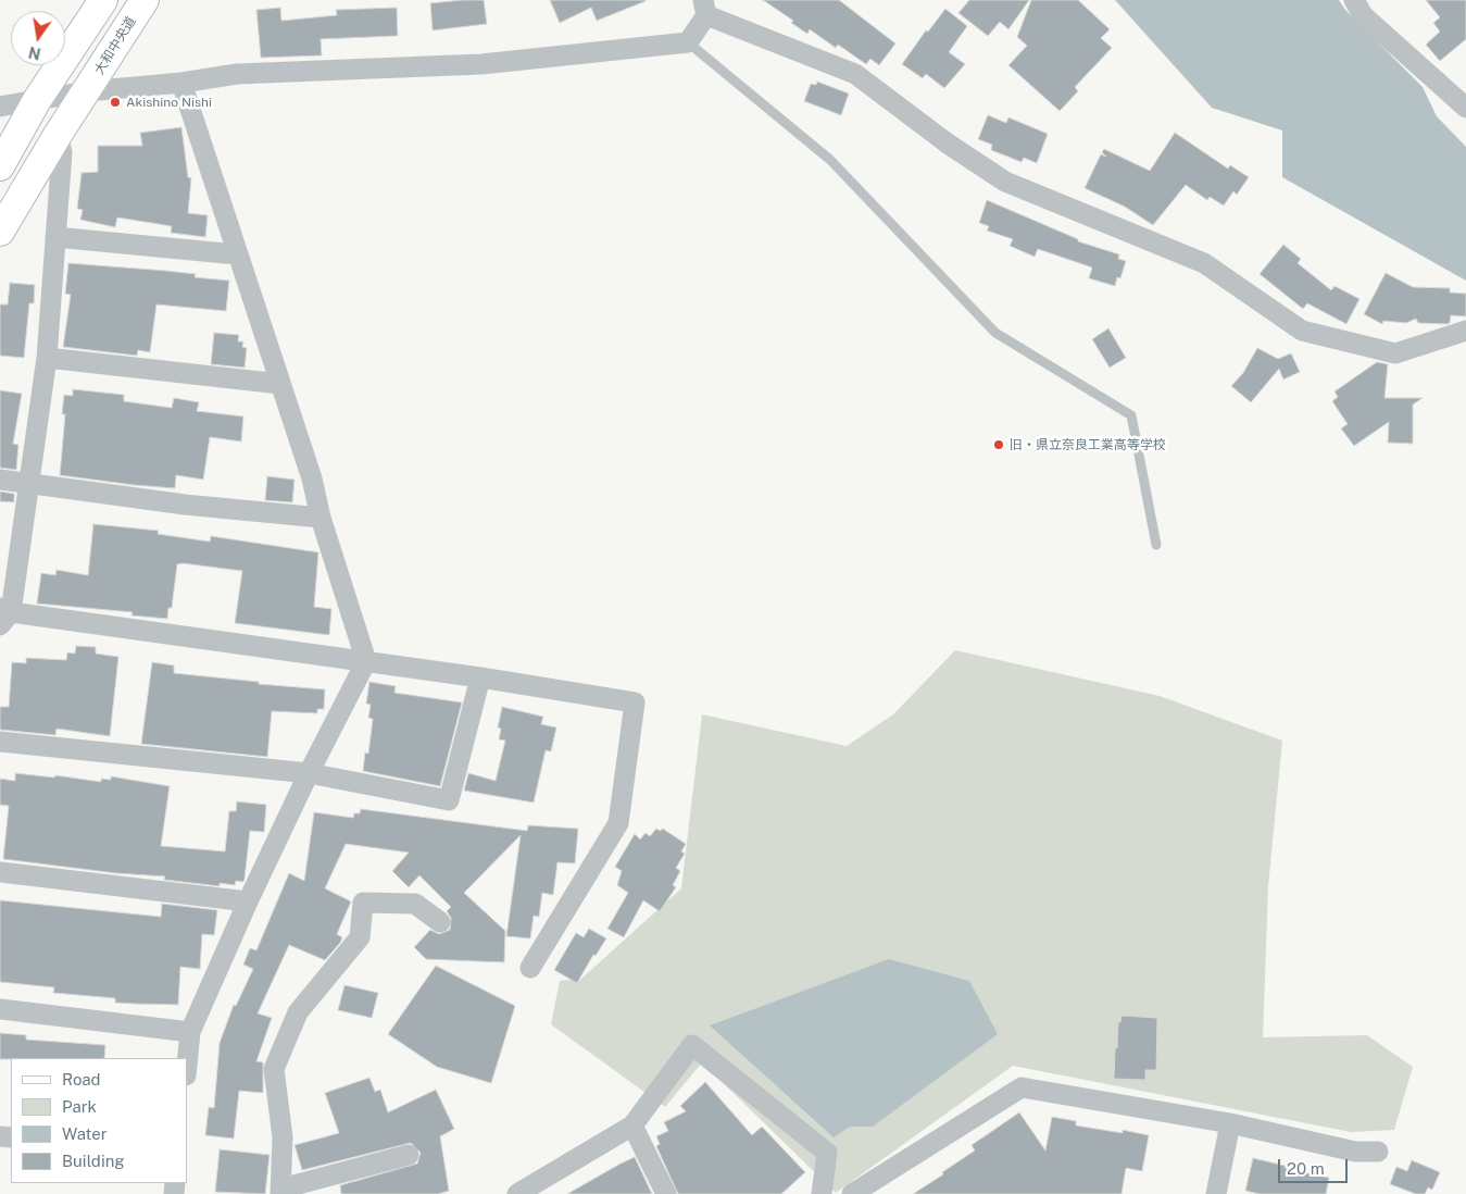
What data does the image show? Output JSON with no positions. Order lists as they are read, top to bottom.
{
  "streets": {
    "street": ["大和中央道"]
  },
  "places": ["Akishino Nishi", "旧・県立奈良工業高等学校"],
  "legend": [
    "Road",
    "Park",
    "Water",
    "Building"
  ],
  "scale_bar": "20 m",
  "north": "bottom"
}
